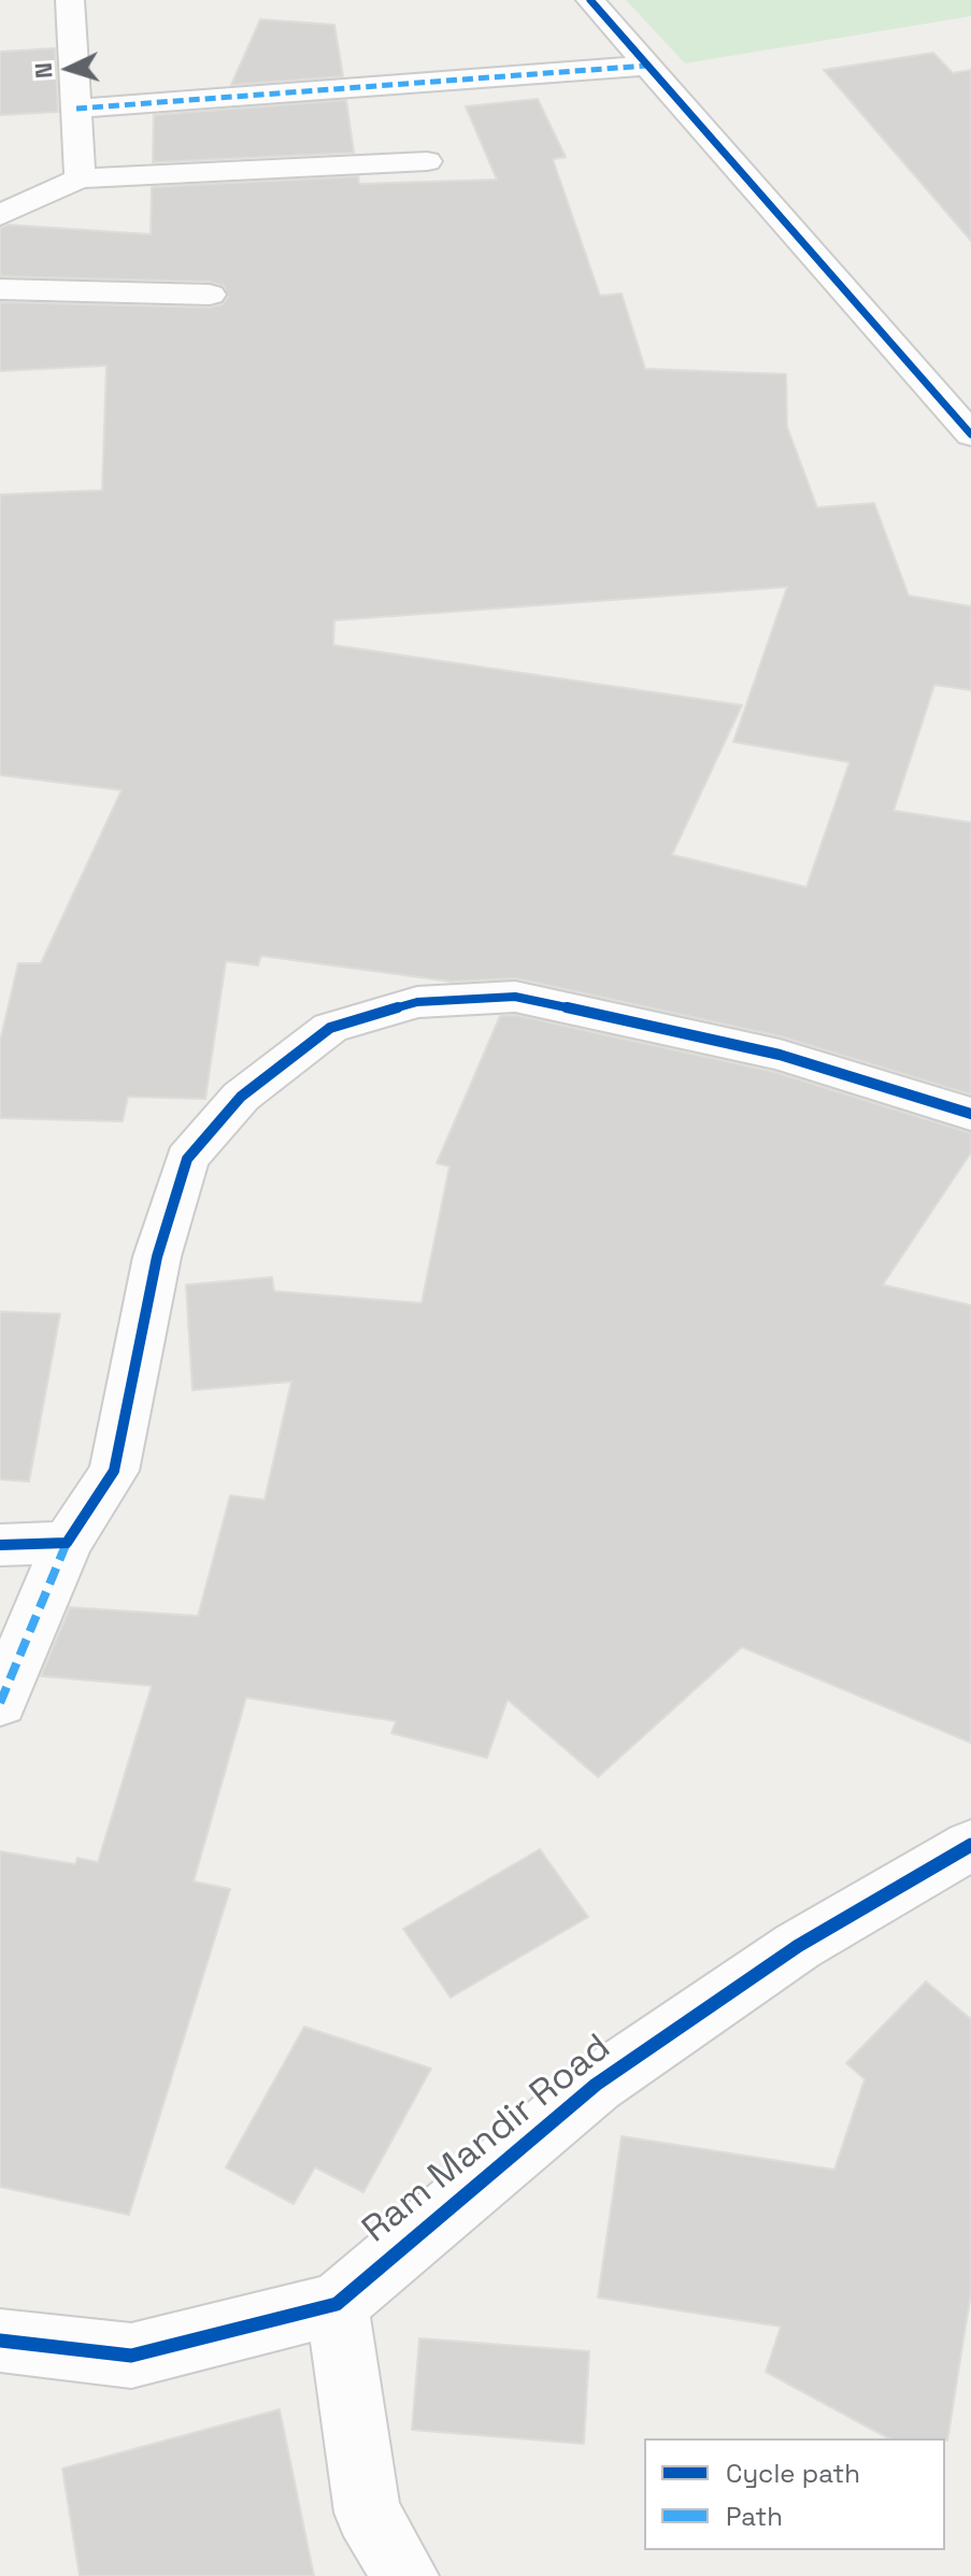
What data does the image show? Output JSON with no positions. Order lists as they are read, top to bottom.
{
  "streets": {
    "street": ["Ram Mandir Road"]
  },
  "legend": ["Cycle path", "Path"],
  "north": "left"
}
